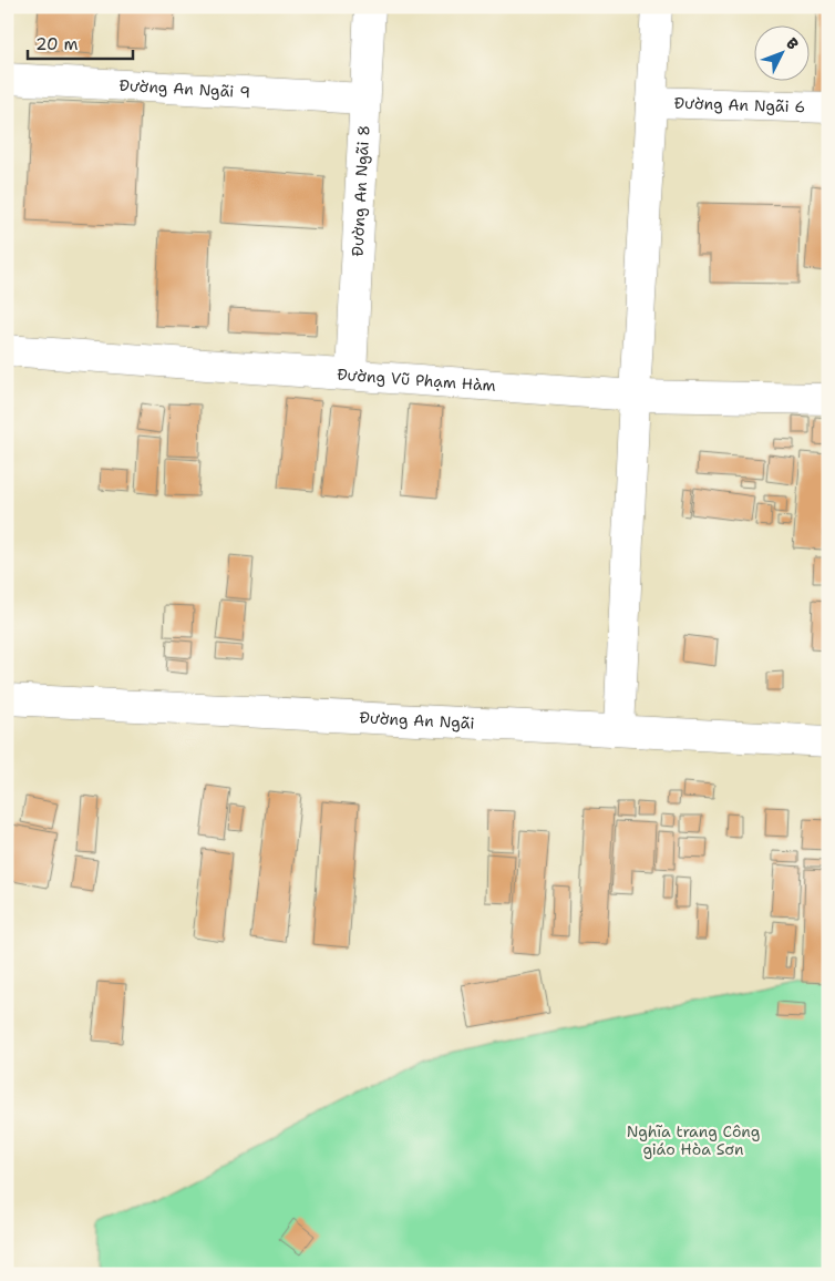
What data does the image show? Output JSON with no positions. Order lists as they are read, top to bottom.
{
  "streets": {
    "street": [
      "Đường An Ngãi 9",
      "Đường An Ngãi 6",
      "Đường An Ngãi 8",
      "Đường Vũ Phạm Hàm",
      "Đường An Ngãi"
    ]
  },
  "crossings": [
    ["Đường An Ngãi 9", "Đường An Ngãi 8"],
    ["Đường An Ngãi 8", "Đường Vũ Phạm Hàm"]
  ],
  "parks": ["Nghĩa trang Công giáo Hòa Sơn"],
  "scale_bar": "20 m",
  "north": "top right"
}
